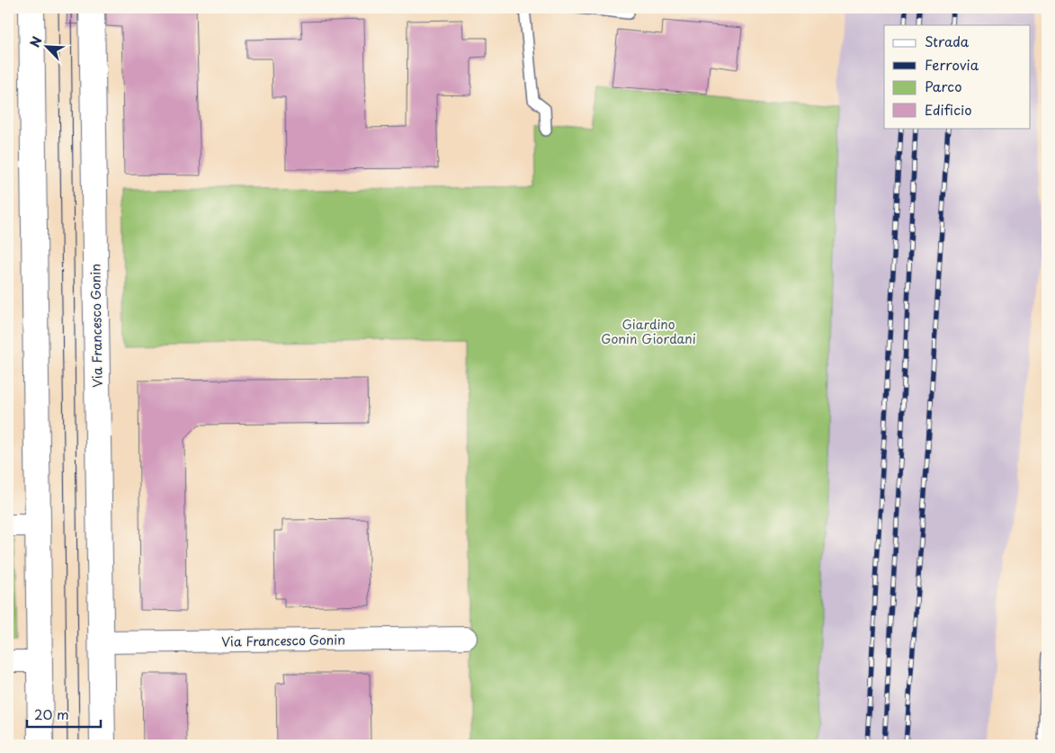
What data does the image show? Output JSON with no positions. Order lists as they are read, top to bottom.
{
  "streets": {
    "street": ["Via Francesco Gonin"]
  },
  "parks": ["Giardino Gonin Giordani"],
  "legend": [
    "Strada",
    "Ferrovia",
    "Parco",
    "Edificio"
  ],
  "scale_bar": "20 m",
  "north": "top left"
}
